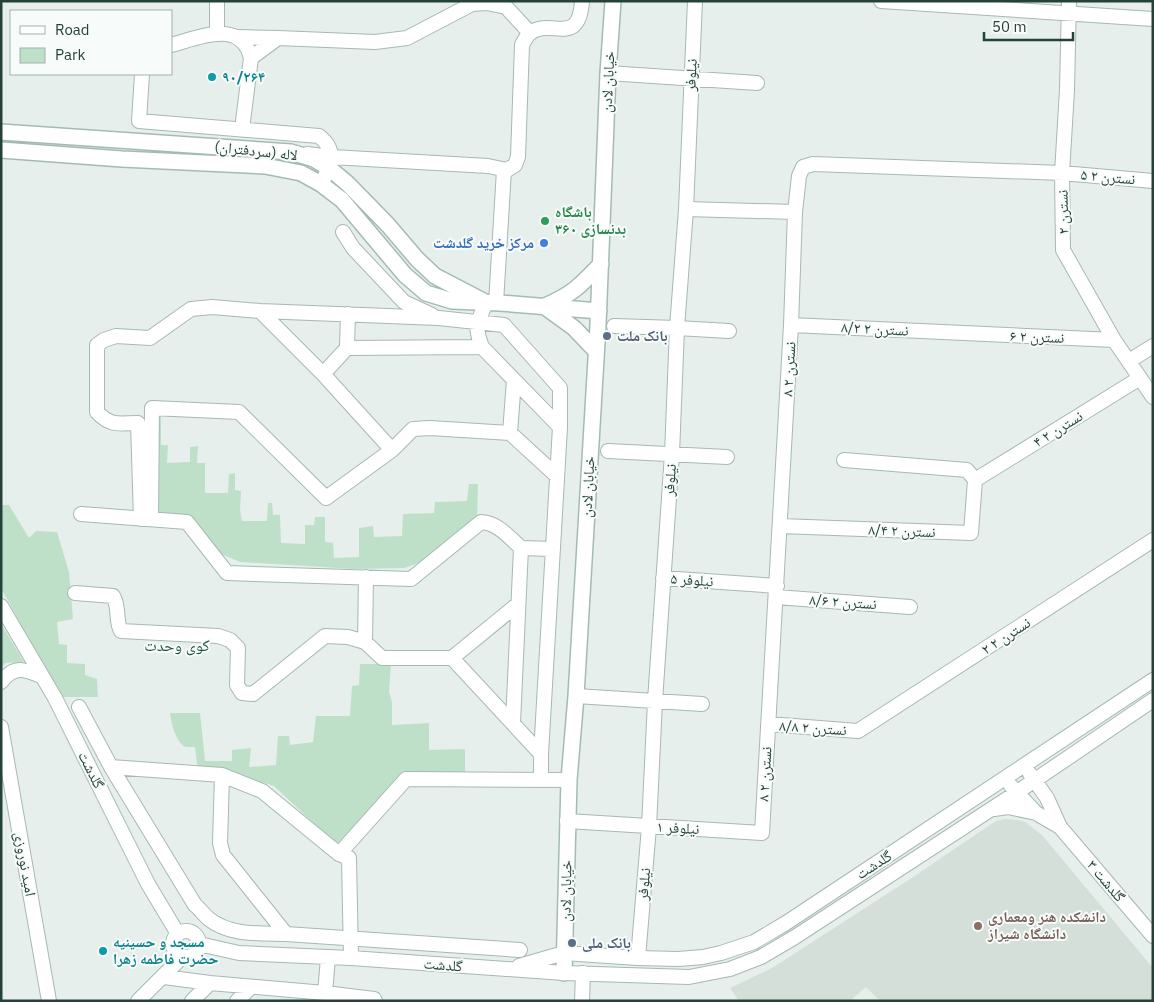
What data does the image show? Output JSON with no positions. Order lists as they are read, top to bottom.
{
  "streets": {
    "street": [
      "نیلوفر",
      "خیابان لادن",
      "لاله (سردفتران)",
      "۵ نسترن ۲",
      "نسترن ۲",
      "۸/۲ نسترن ۲",
      "۶ نسترن ۲",
      "۸ نسترن ۲",
      "۴ نسترن ۲",
      "۸/۴ نسترن ۲",
      "۵ نیلوفر",
      "۸/۶ نسترن ۲",
      "۲ نسترن ۲",
      "۸/۸ نسترن ۲",
      "گلدشت",
      "۱ نیلوفر",
      "امید نوروزی",
      "گلدشت ۳"
    ]
  },
  "crossings": [
    ["نیلوفر", "۵ نیلوفر"],
    ["نیلوفر", "گلدشت"],
    ["نیلوفر", "۱ نیلوفر"],
    ["خیابان لادن", "لاله (سردفتران)"],
    ["خیابان لادن", "گلدشت"],
    ["خیابان لادن", "۱ نیلوفر"],
    ["۵ نسترن ۲", "نسترن ۲"],
    ["۵ نسترن ۲", "۸ نسترن ۲"],
    ["نسترن ۲", "۶ نسترن ۲"],
    ["نسترن ۲", "۸ نسترن ۲"],
    ["نسترن ۲", "۴ نسترن ۲"],
    ["۸/۲ نسترن ۲", "۶ نسترن ۲"],
    ["۸/۲ نسترن ۲", "۸ نسترن ۲"],
    ["۸ نسترن ۲", "۸/۴ نسترن ۲"],
    ["۸ نسترن ۲", "۵ نیلوفر"],
    ["۸ نسترن ۲", "۸/۶ نسترن ۲"],
    ["۸ نسترن ۲", "۸/۸ نسترن ۲"],
    ["۸ نسترن ۲", "۱ نیلوفر"],
    ["۴ نسترن ۲", "۸/۴ نسترن ۲"],
    ["۵ نیلوفر", "۸/۶ نسترن ۲"],
    ["۲ نسترن ۲", "۸/۸ نسترن ۲"]
  ],
  "districts": ["کوی وحدت"],
  "places": [
    "۹۰/۲۶۴",
    "باشگاه بدنسازی ۳۶۰",
    "مرکز خرید گلدشت",
    "بانک ملت",
    "دانشکده هنر‌ ومعماری دانشگاه شیراز",
    "بانک ملی",
    "مسجد و حسینیه حضرت فاطمه زهرا"
  ],
  "legend": ["Road", "Park"],
  "scale_bar": "50 m"
}
